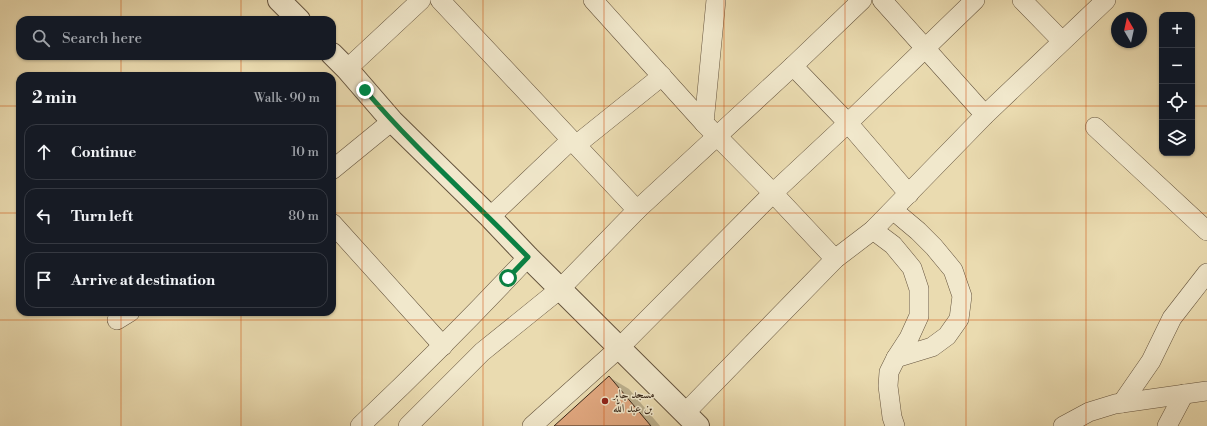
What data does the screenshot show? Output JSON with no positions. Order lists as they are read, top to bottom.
{
  "places": ["مسجد جابر بن عبد الله"],
  "north": "top",
  "page": {
    "map_buttons": ["+", "−"],
    "search": "Search here",
    "heading": ["2 min", "Walk · 90 m"],
    "list": [
      ["Continue", "10 m"],
      ["Turn left", "80 m"],
      "Arrive at destination"
    ]
  }
}
